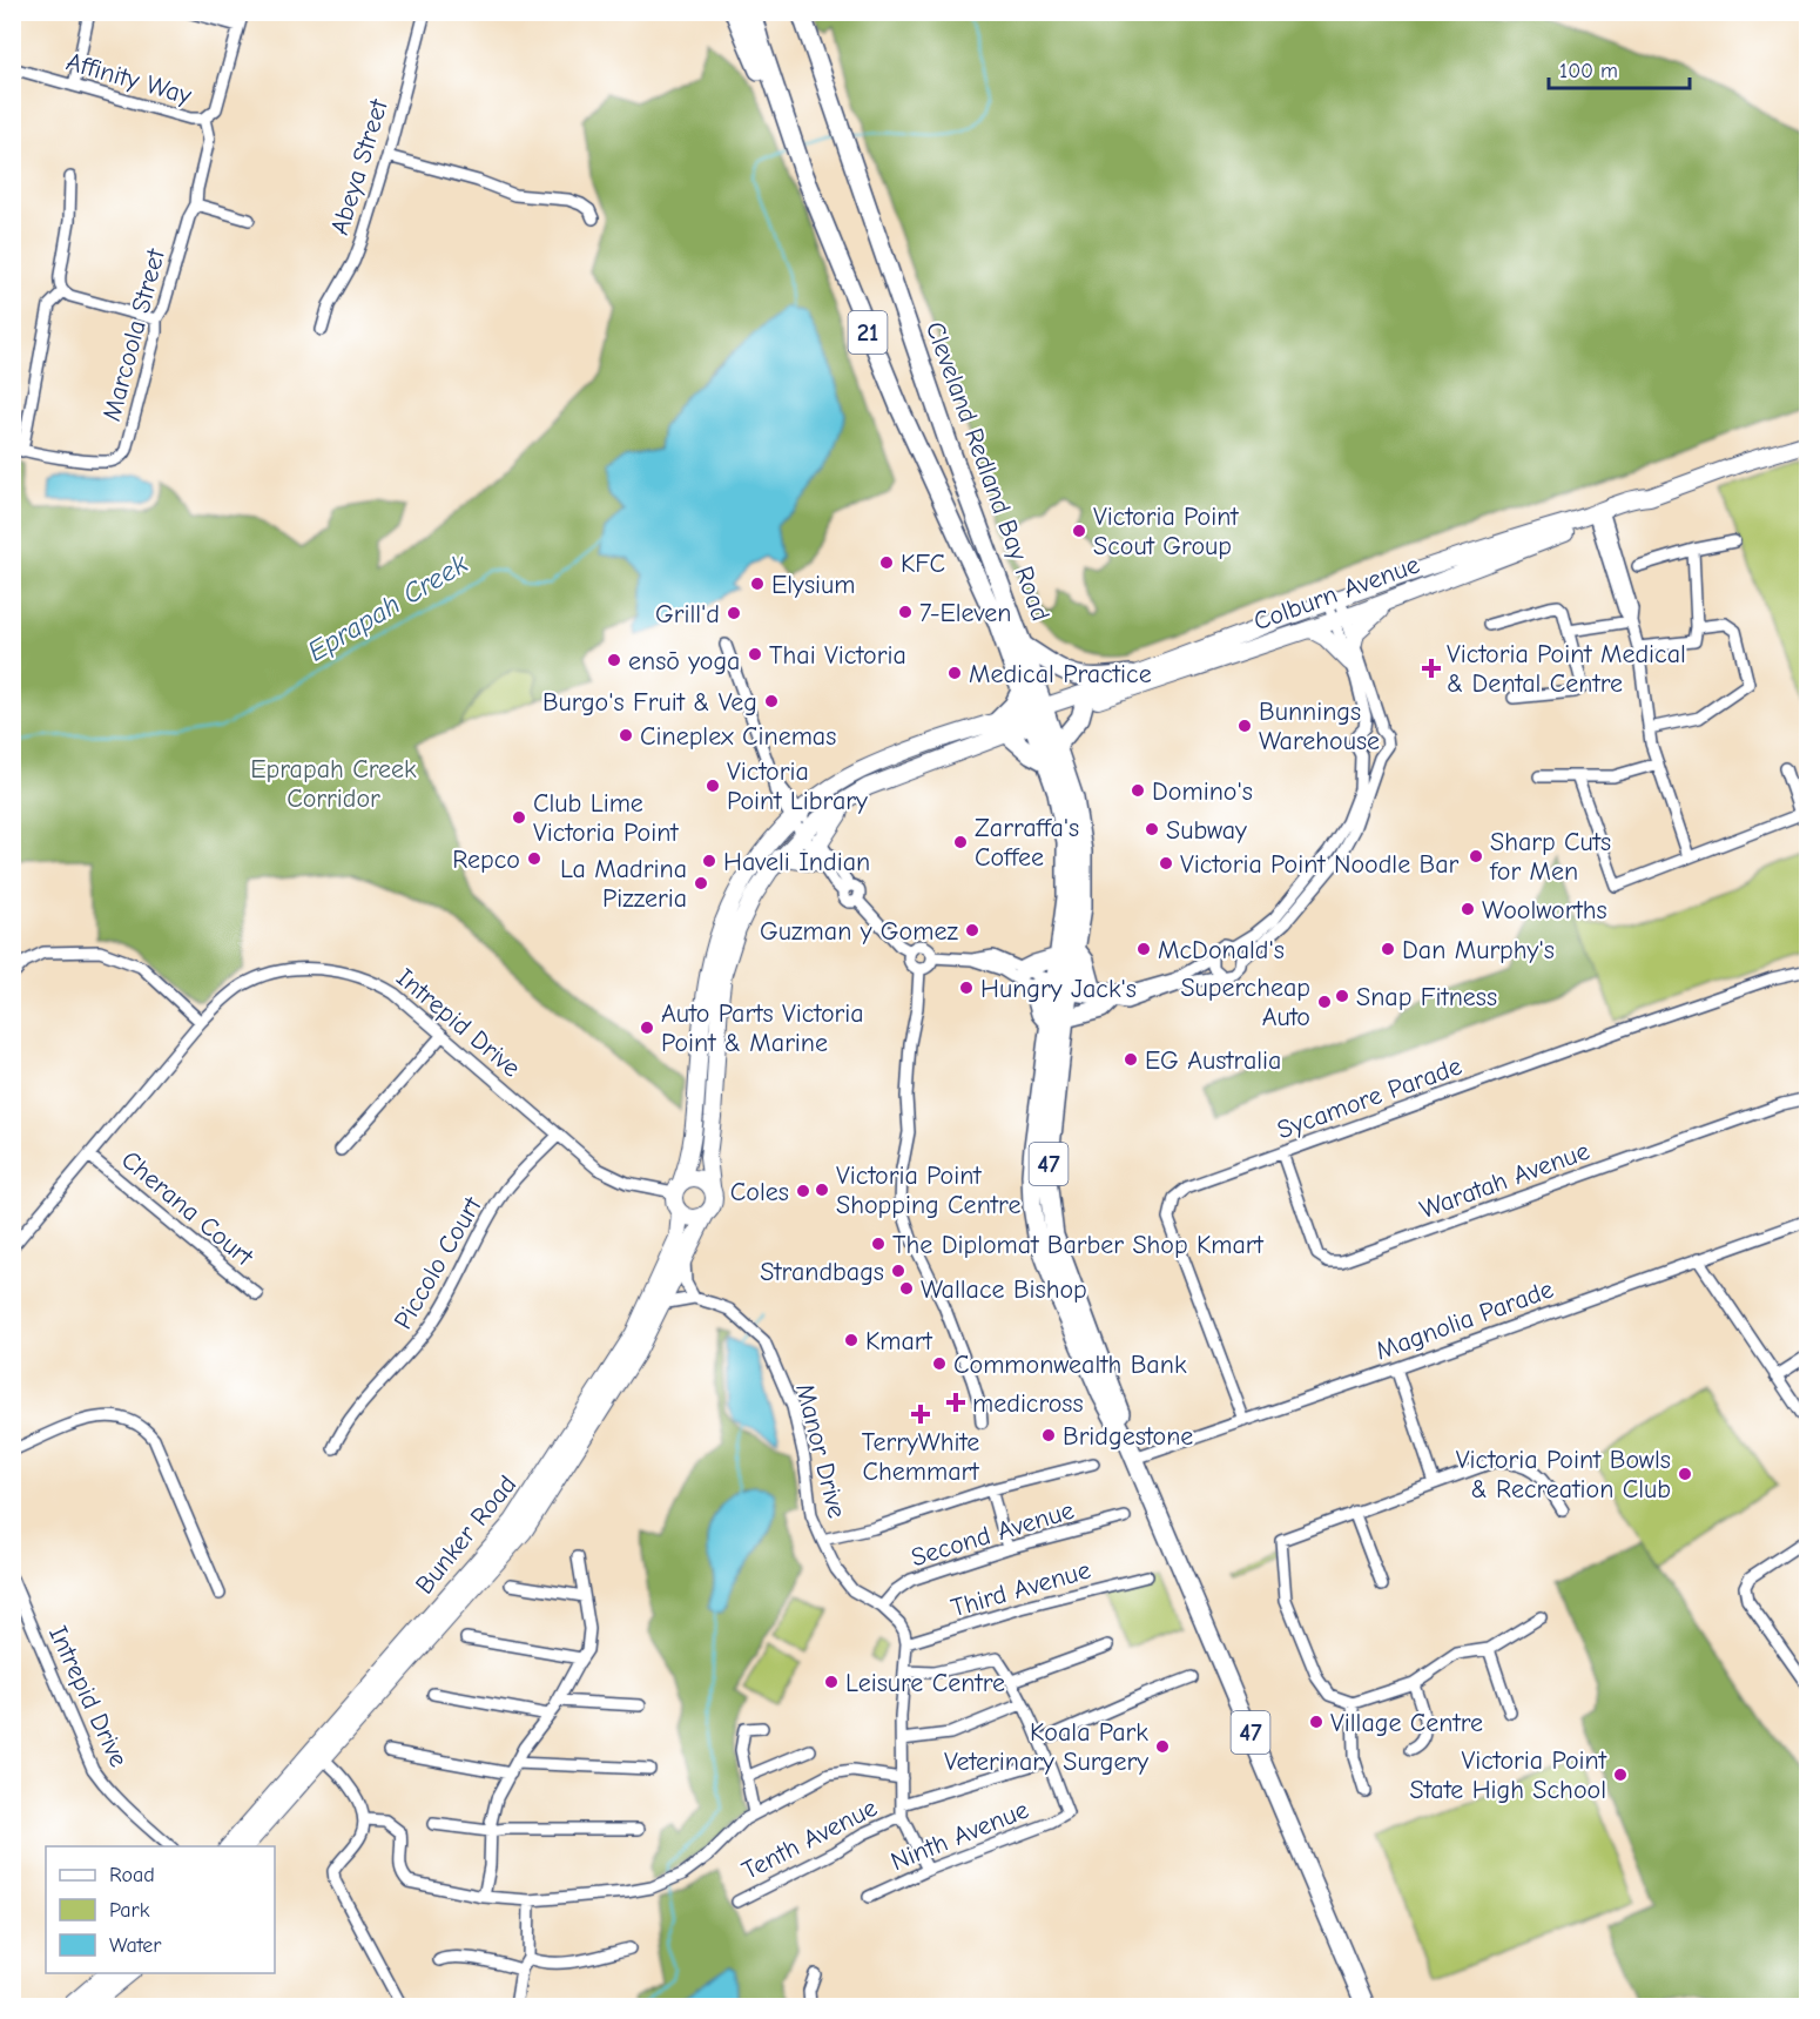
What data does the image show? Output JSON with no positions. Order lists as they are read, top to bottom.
{
  "streets": {
    "highway": ["21", "Cleveland Redland Bay Road", "47"],
    "main road": ["Colburn Avenue", "Bunker Road"],
    "street": [
      "Affinity Way",
      "Abeya Street",
      "Marcoola Street",
      "Intrepid Drive",
      "Sycamore Parade",
      "Waratah Avenue",
      "Cherana Court",
      "Piccolo Court",
      "Magnolia Parade",
      "Manor Drive",
      "Second Avenue",
      "Third Avenue",
      "Ninth Avenue",
      "Tenth Avenue"
    ]
  },
  "crossings": [
    ["Affinity Way", "Marcoola Street"],
    ["21", "Cleveland Redland Bay Road"],
    ["Cleveland Redland Bay Road", "Colburn Avenue"],
    ["Cleveland Redland Bay Road", "Magnolia Parade"],
    ["Intrepid Drive", "Cherana Court"],
    ["Intrepid Drive", "Piccolo Court"],
    ["Intrepid Drive", "Bunker Road"],
    ["Sycamore Parade", "Waratah Avenue"],
    ["Sycamore Parade", "Magnolia Parade"],
    ["Manor Drive", "Second Avenue"],
    ["Manor Drive", "Bunker Road"],
    ["Manor Drive", "Third Avenue"]
  ],
  "water": ["Eprapah Creek"],
  "parks": ["Eprapah Creek Corridor"],
  "places": {
    "other": [
      "Victoria Point Scout Group",
      "KFC",
      "Elysium",
      "7-Eleven",
      "Grill'd",
      "Thai Victoria",
      "ensō yoga",
      "Medical Practice",
      "Burgo's Fruit & Veg",
      "Bunnings Warehouse",
      "Cineplex Cinemas",
      "Victoria Point Library",
      "Domino's",
      "Club Lime Victoria Point",
      "Subway",
      "Zarraffa's Coffee",
      "Sharp Cuts for Men",
      "Repco",
      "Haveli Indian",
      "Victoria Point Noodle Bar",
      "La Madrina Pizzeria",
      "Woolworths",
      "Guzman y Gomez",
      "McDonald's",
      "Dan Murphy's",
      "Hungry Jack's",
      "Snap Fitness",
      "Supercheap Auto",
      "Auto Parts Victoria Point & Marine",
      "EG Australia",
      "Victoria Point Shopping Centre",
      "Coles",
      "The Diplomat Barber Shop Kmart",
      "Strandbags",
      "Wallace Bishop",
      "Kmart",
      "Commonwealth Bank",
      "Bridgestone",
      "Victoria Point Bowls & Recreation Club",
      "Leisure Centre",
      "Village Centre",
      "Koala Park Veterinary Surgery",
      "Victoria Point State High School"
    ],
    "health": ["Victoria Point Medical & Dental Centre", "medicross", "TerryWhite Chemmart"]
  },
  "legend": ["Road", "Park", "Water"],
  "scale_bar": "100 m"
}
